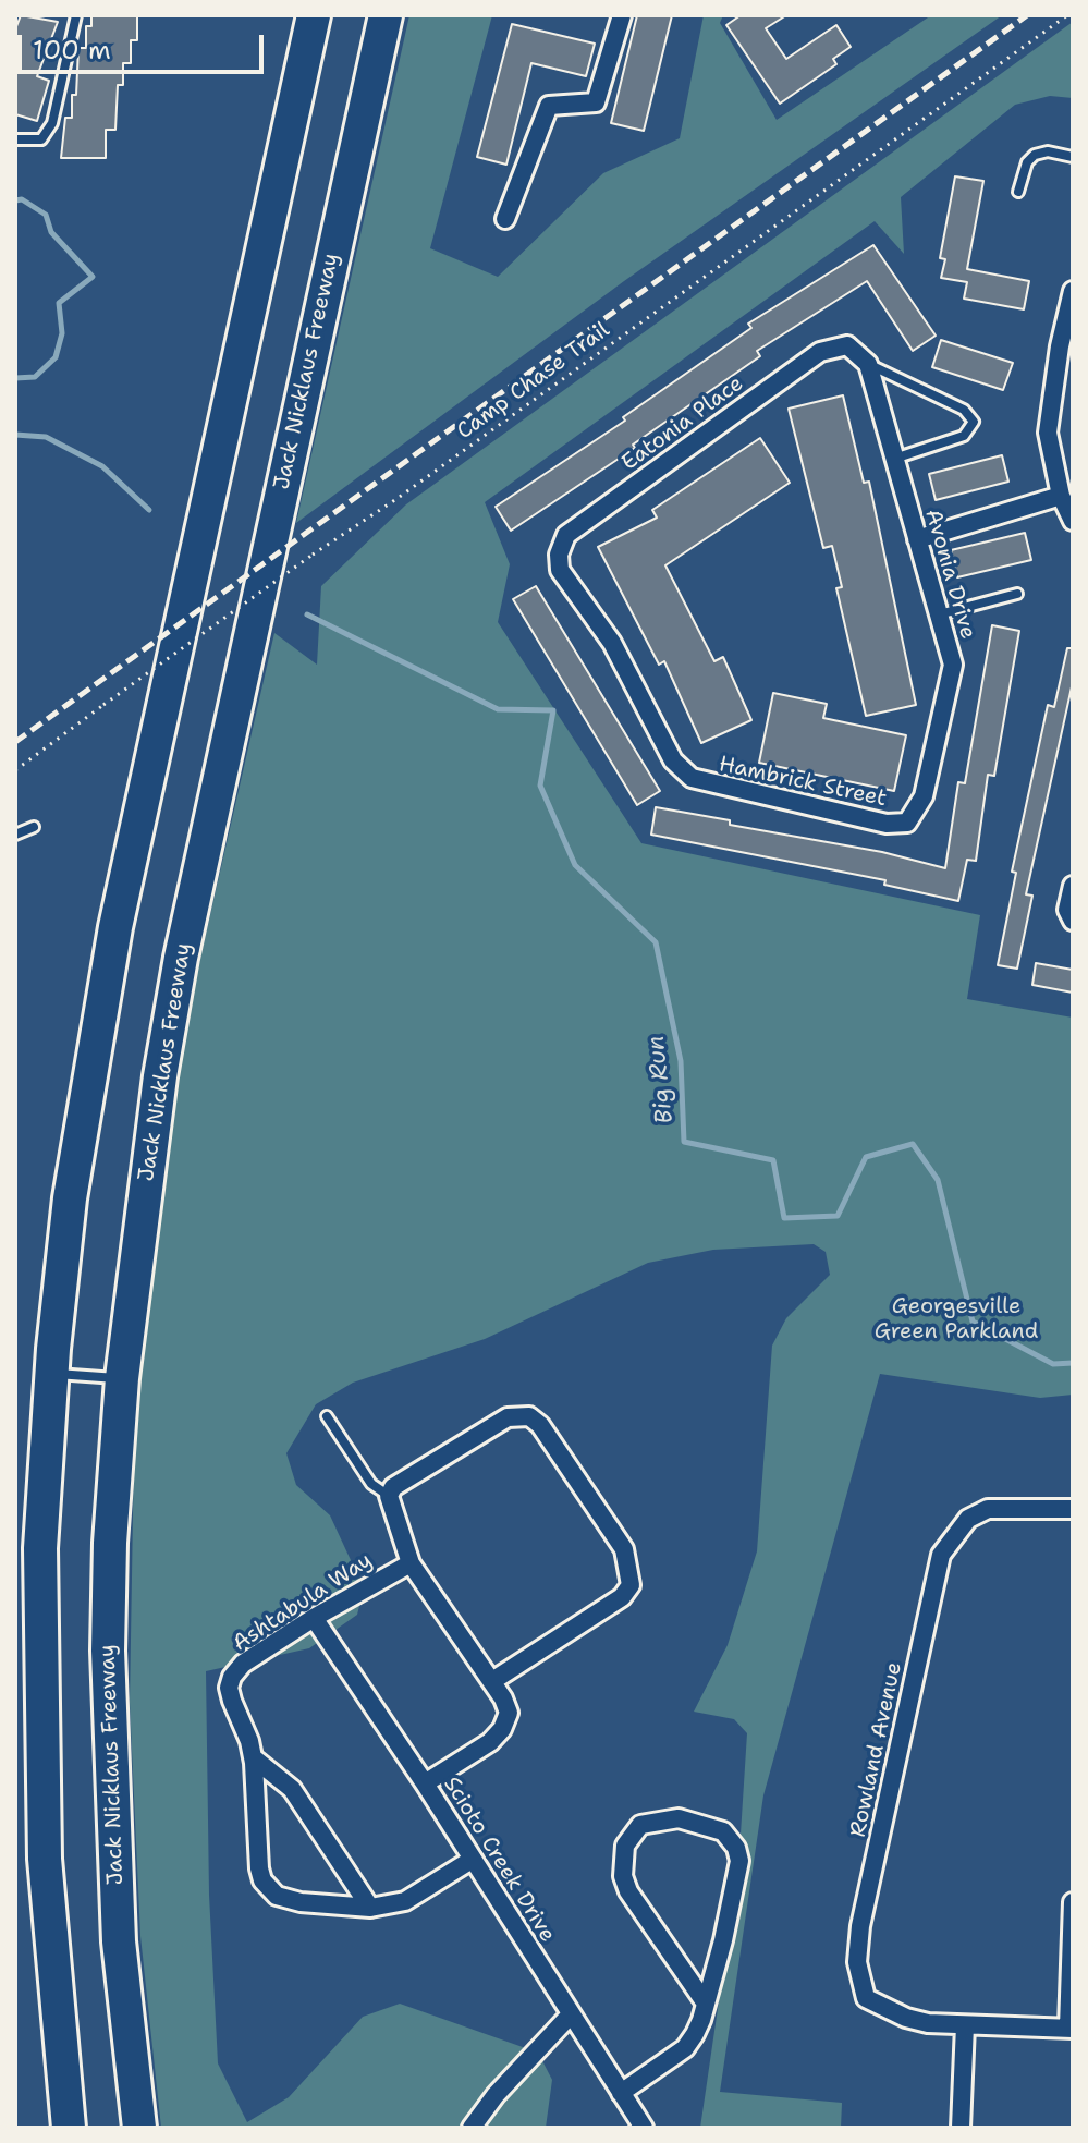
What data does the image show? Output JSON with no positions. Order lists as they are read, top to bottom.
{
  "streets": {
    "highway": ["Jack Nicklaus Freeway"],
    "street": [
      "Eatonia Place",
      "Avonia Drive",
      "Hambrick Street",
      "Ashtabula Way",
      "Rowland Avenue",
      "Scioto Creek Drive"
    ],
    "path": ["Camp Chase Trail"]
  },
  "crossings": [
    ["Eatonia Place", "Avonia Drive"],
    ["Eatonia Place", "Hambrick Street"],
    ["Avonia Drive", "Hambrick Street"],
    ["Ashtabula Way", "Scioto Creek Drive"]
  ],
  "water": ["Big Run"],
  "parks": ["Georgesville Green Parkland"],
  "scale_bar": "100 m"
}
